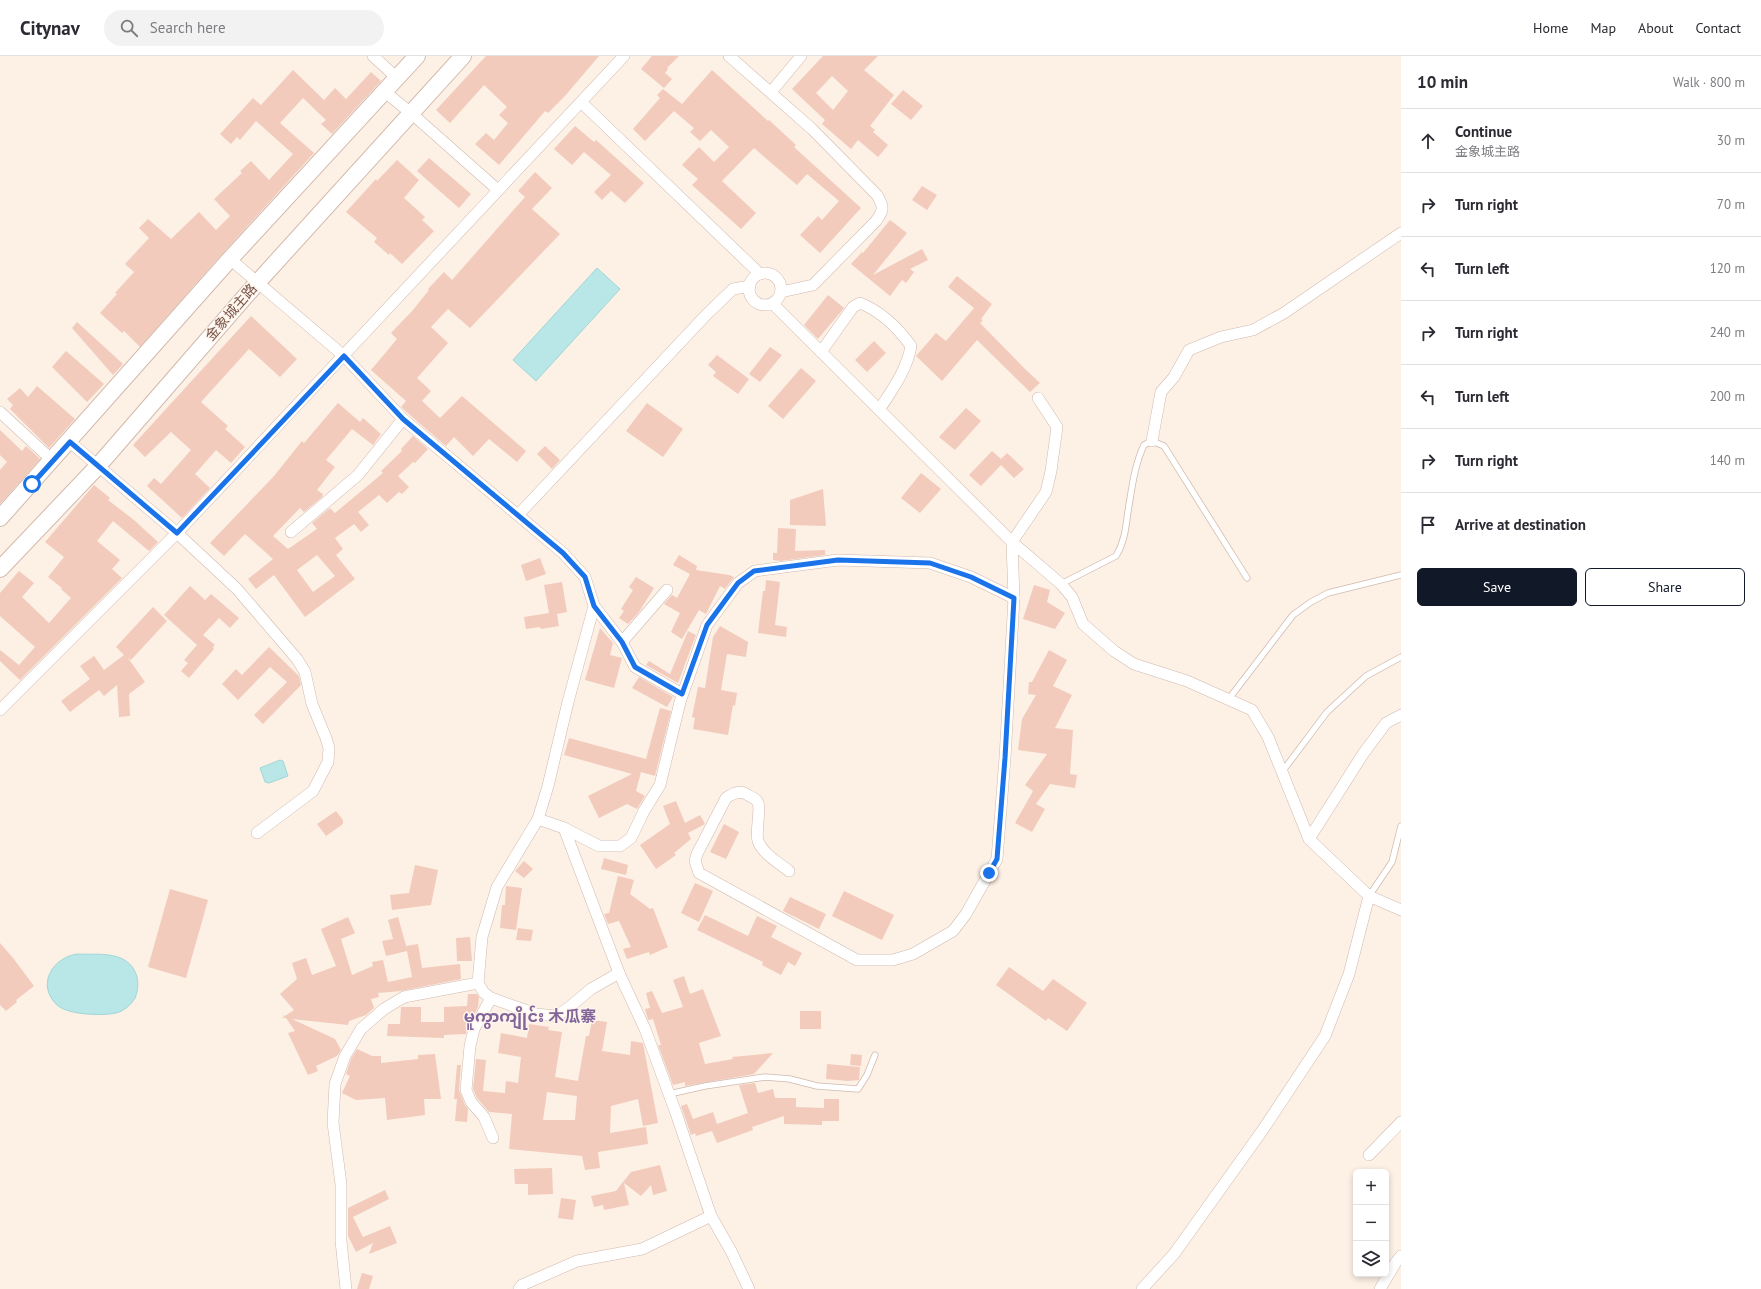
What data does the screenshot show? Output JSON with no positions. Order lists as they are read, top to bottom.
{
  "streets": {
    "main road": ["金象城主路"]
  },
  "districts": ["မူကွာကျိုင်း 木瓜寨"],
  "page": {
    "header": "Citynav",
    "search": "Search here",
    "nav": [
      "Home",
      "Map",
      "About",
      "Contact"
    ],
    "heading": ["10 min", "Walk · 800 m"],
    "list": [
      ["Continue", "金象城主路", "30 m"],
      ["Turn right", "70 m"],
      ["Turn left", "120 m"],
      ["Turn right", "240 m"],
      ["Turn left", "200 m"],
      ["Turn right", "140 m"],
      "Arrive at destination"
    ],
    "buttons": ["Save", "Share"],
    "map_buttons": ["+", "−"]
  }
}
